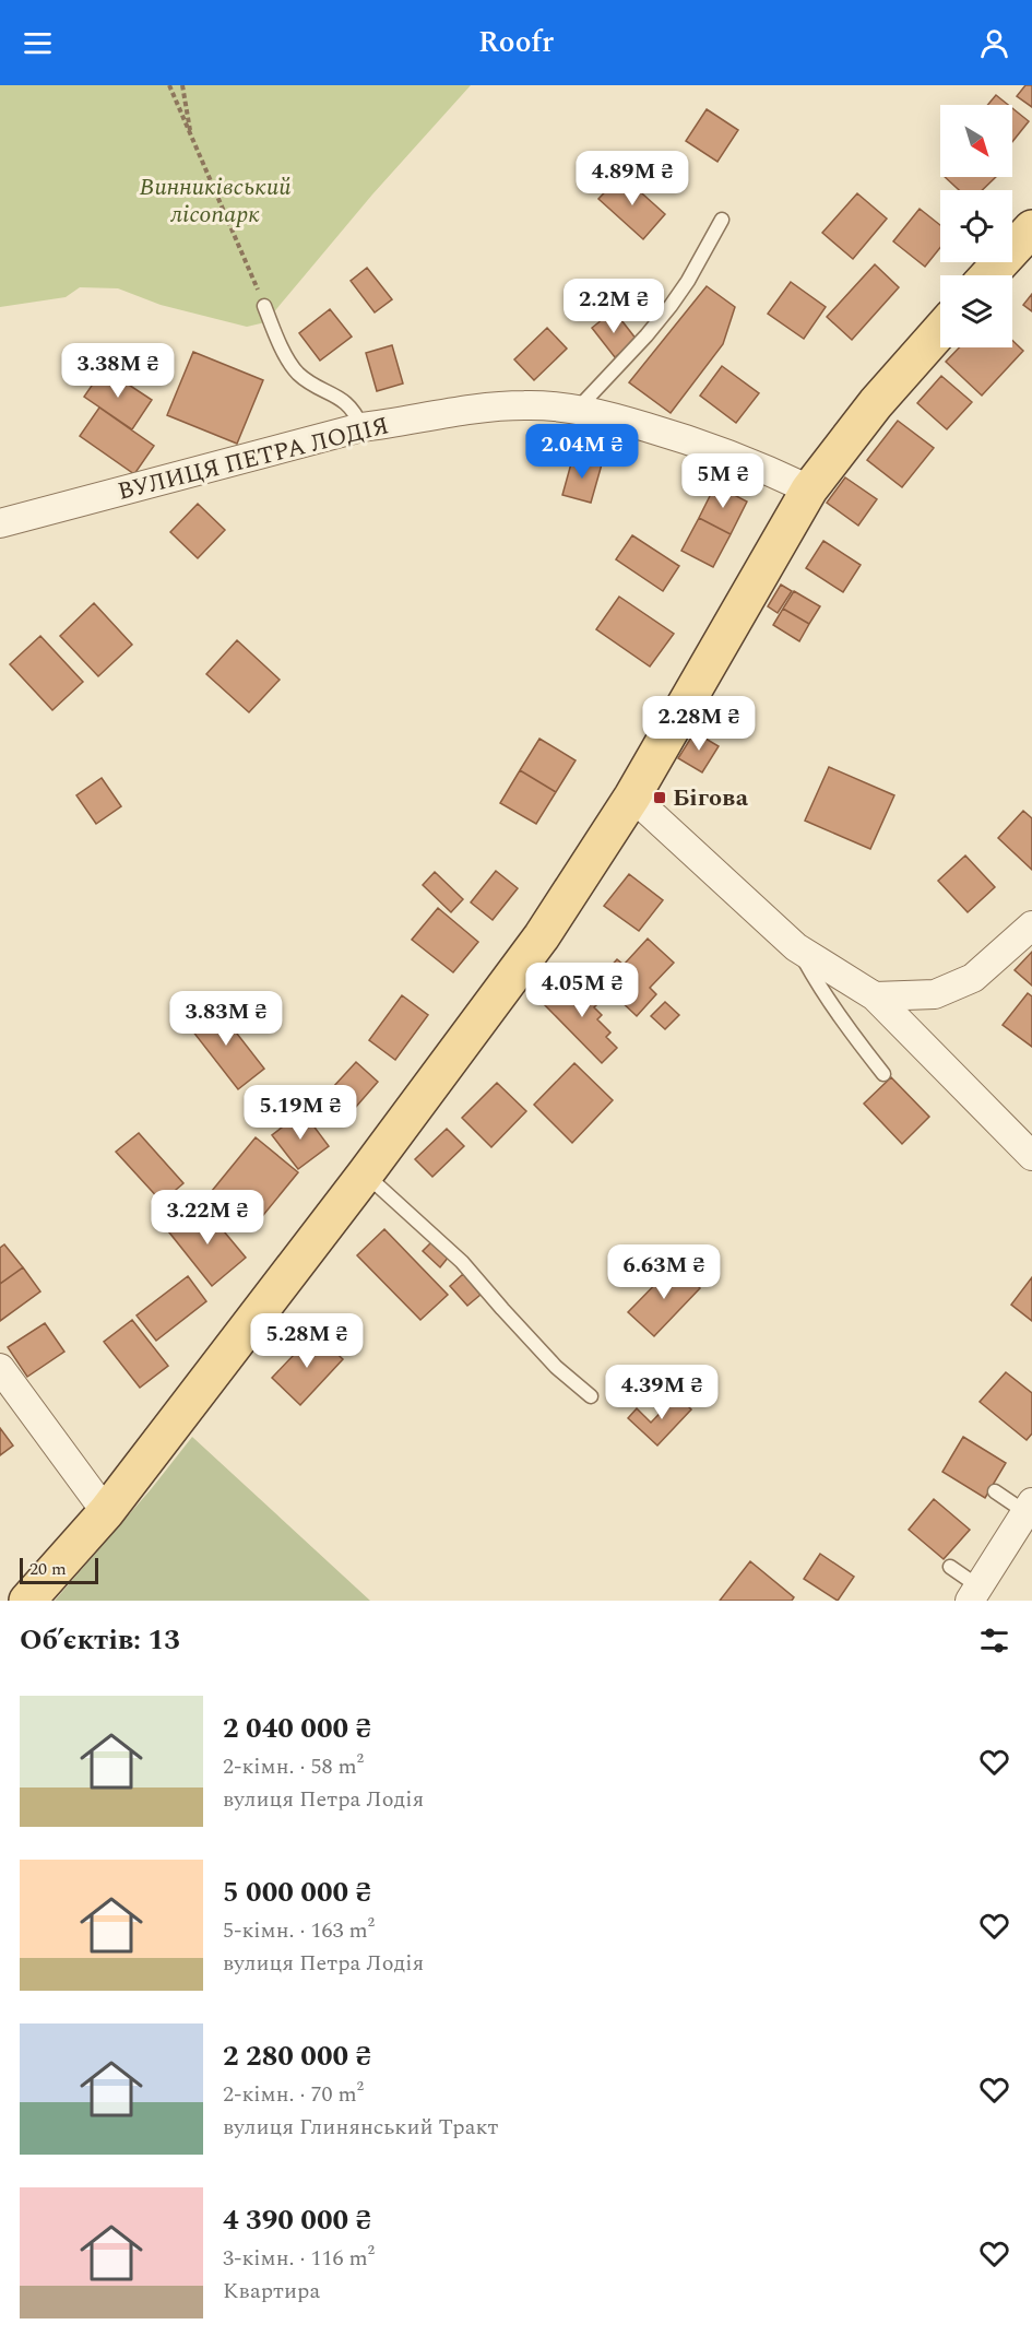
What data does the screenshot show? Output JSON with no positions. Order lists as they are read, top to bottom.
{
  "streets": {
    "street": ["ВУЛИЦЯ ПЕТРА ЛОДІЯ"]
  },
  "parks": ["Винниківський лісопарк"],
  "places": {
    "transit": ["Бігова"]
  },
  "scale_bar": "20 m",
  "north": "bottom right",
  "page": {
    "header": "Roofr",
    "price": [
      "4.89M ₴",
      "2.2M ₴",
      "3.38M ₴",
      "2.04M ₴",
      "5M ₴",
      "2.28M ₴",
      "4.05M ₴",
      "3.83M ₴",
      "5.19M ₴",
      "3.22M ₴",
      "6.63M ₴",
      "5.28M ₴",
      "4.39M ₴"
    ],
    "scale": "20 m",
    "heading": "Об’єктів: 13",
    "list": [
      {
        "name": "2 040 000 ₴",
        "note": "2-кімн. · 58 m² · вулиця Петра Лодія"
      },
      {
        "name": "5 000 000 ₴",
        "note": "5-кімн. · 163 m² · вулиця Петра Лодія"
      },
      {
        "name": "2 280 000 ₴",
        "note": "2-кімн. · 70 m² · вулиця Глинянський Тракт"
      },
      {
        "name": "4 390 000 ₴",
        "note": "3-кімн. · 116 m² · Квартира"
      }
    ]
  }
}
